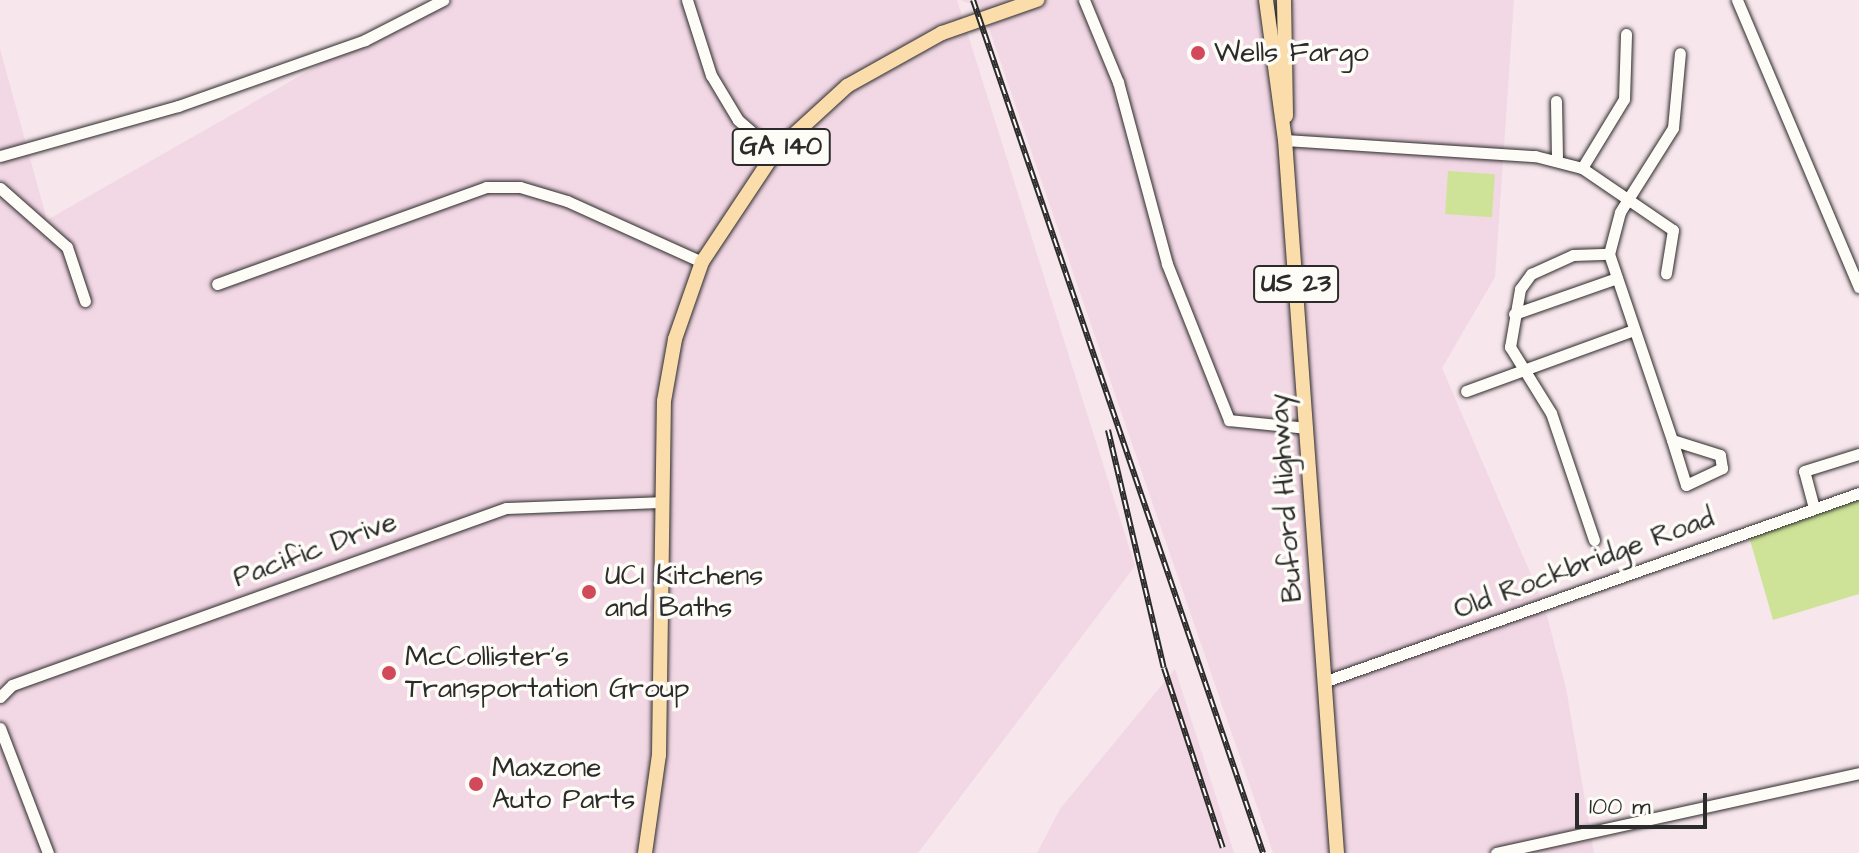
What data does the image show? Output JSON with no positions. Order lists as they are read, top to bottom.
{
  "streets": {
    "main road": ["GA 140", "US 23", "Buford Highway"],
    "street": ["Pacific Drive", "Old Rockbridge Road"]
  },
  "crossings": [
    ["GA 140", "Pacific Drive"],
    ["Buford Highway", "Old Rockbridge Road"]
  ],
  "places": [
    "Wells Fargo",
    "UCI Kitchens and Baths",
    "McCollister's Transportation Group",
    "Maxzone Auto Parts"
  ],
  "scale_bar": "100 m"
}
